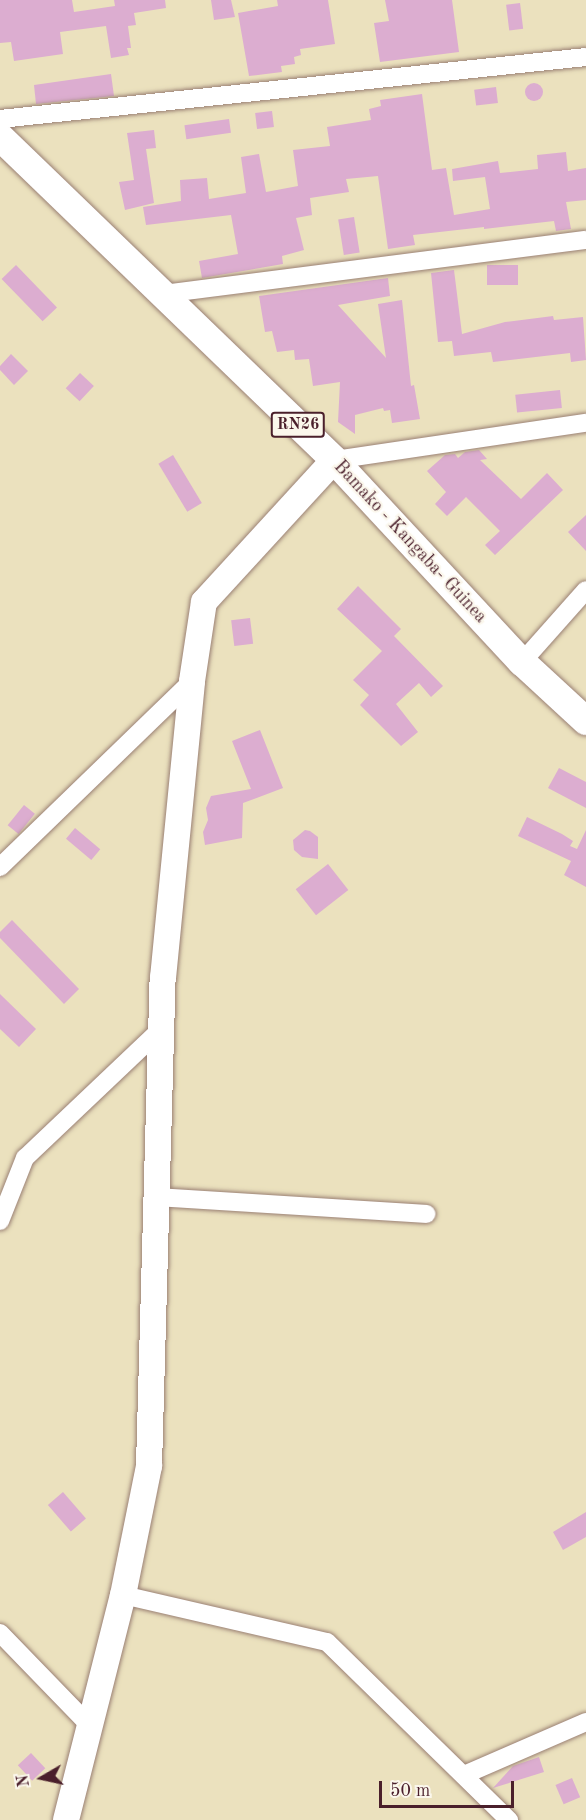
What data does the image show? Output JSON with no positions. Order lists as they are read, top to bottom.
{
  "streets": {
    "main road": ["RN26", "Bamako - Kangaba- Guinea"]
  },
  "scale_bar": "50 m",
  "north": "left"
}
